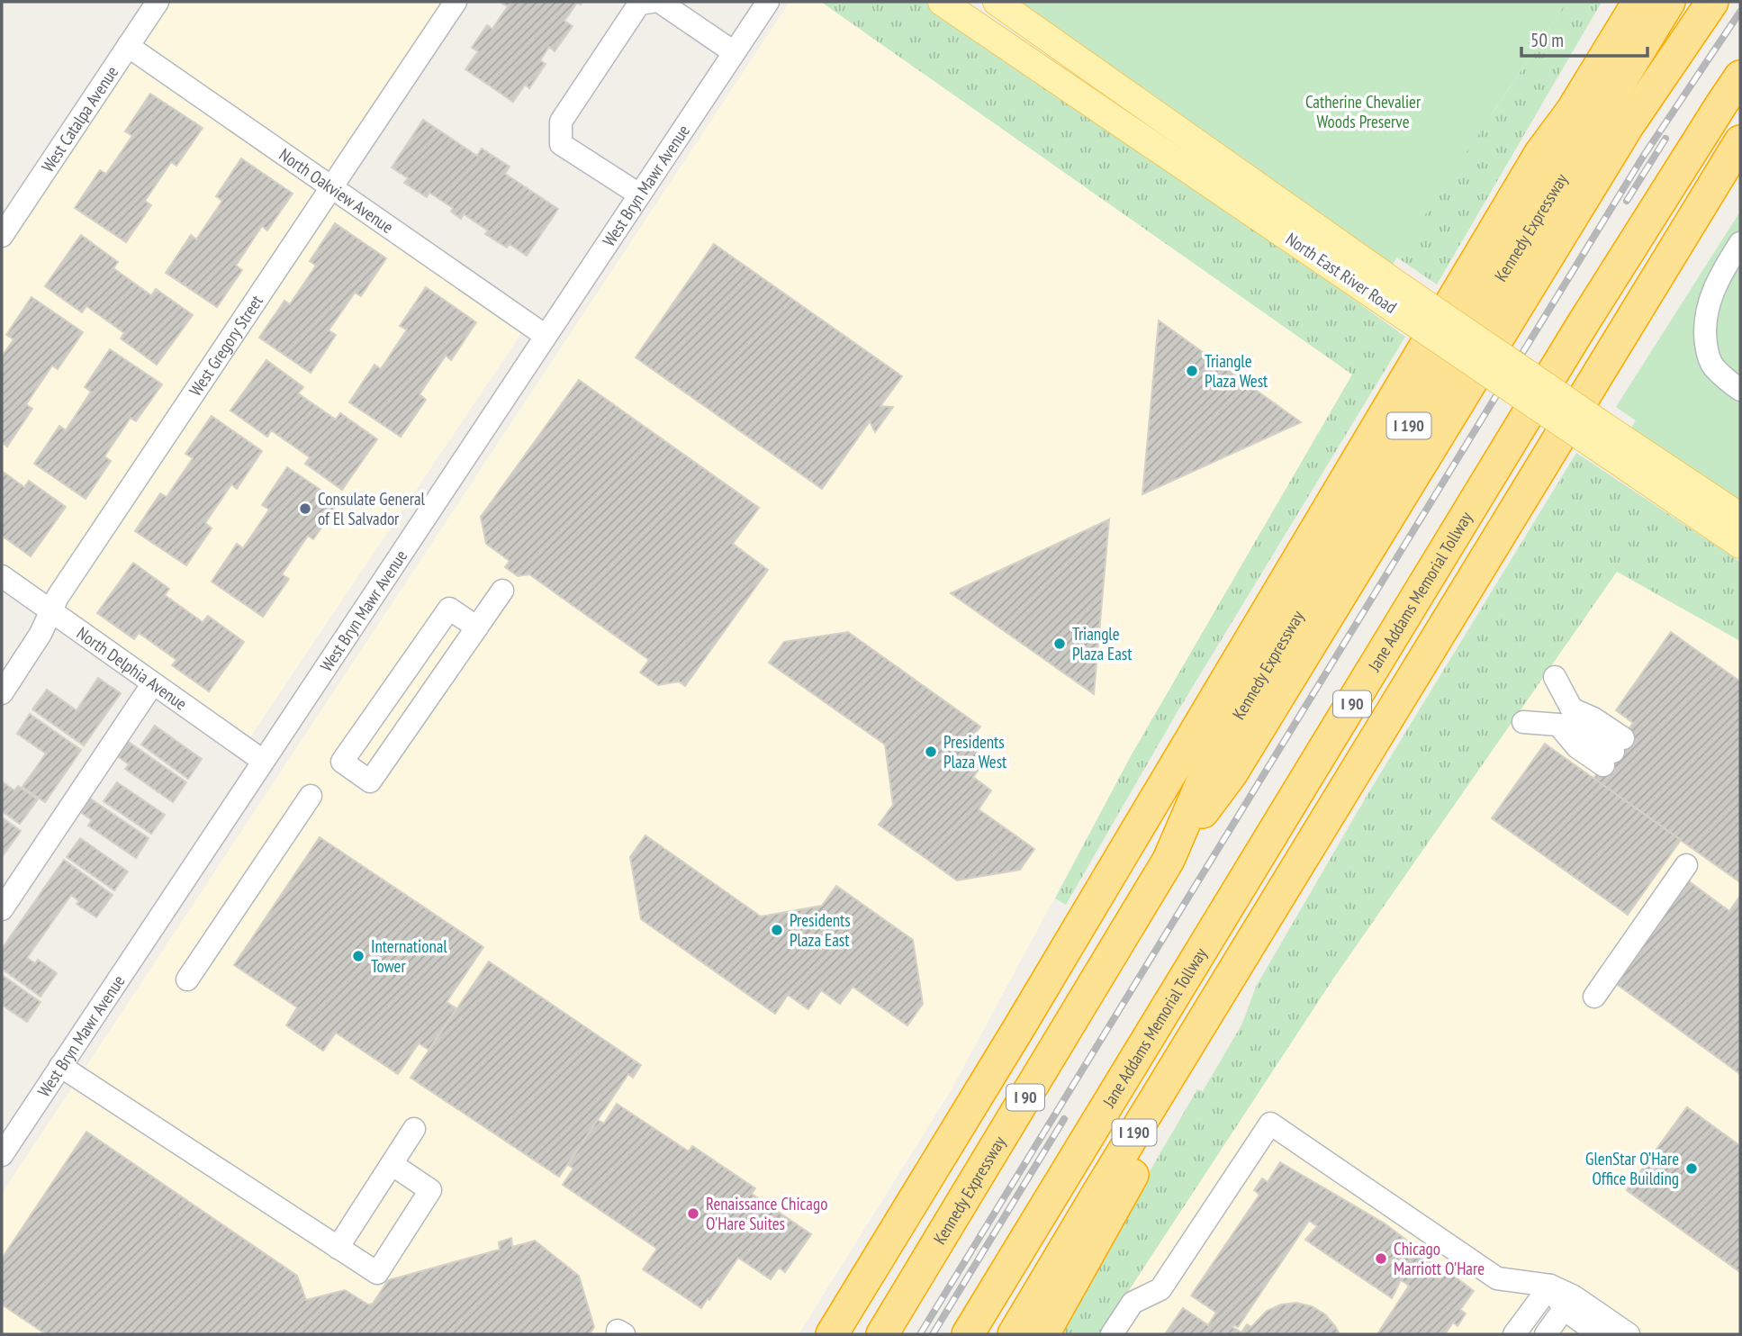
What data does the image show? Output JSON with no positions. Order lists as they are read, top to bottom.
{
  "streets": {
    "highway": [
      "Kennedy Expressway",
      "I 190",
      "Jane Addams Memorial Tollway",
      "I 90"
    ],
    "main road": ["North East River Road"],
    "street": [
      "West Catalpa Avenue",
      "West Bryn Mawr Avenue",
      "North Oakview Avenue",
      "West Gregory Street",
      "North Delphia Avenue"
    ]
  },
  "crossings": [
    ["West Catalpa Avenue", "North Oakview Avenue"],
    ["West Bryn Mawr Avenue", "North Oakview Avenue"],
    ["West Bryn Mawr Avenue", "North Delphia Avenue"],
    ["North Oakview Avenue", "West Gregory Street"],
    ["Kennedy Expressway", "I 90"],
    ["West Gregory Street", "North Delphia Avenue"]
  ],
  "parks": ["Catherine Chevalier Woods Preserve"],
  "places": [
    "Triangle Plaza West",
    "Consulate General of El Salvador",
    "Triangle Plaza East",
    "Presidents Plaza West",
    "Presidents Plaza East",
    "International Tower",
    "GlenStar O’Hare Office Building",
    "Renaissance Chicago O'Hare Suites",
    "Chicago Marriott O'Hare"
  ],
  "scale_bar": "50 m"
}
